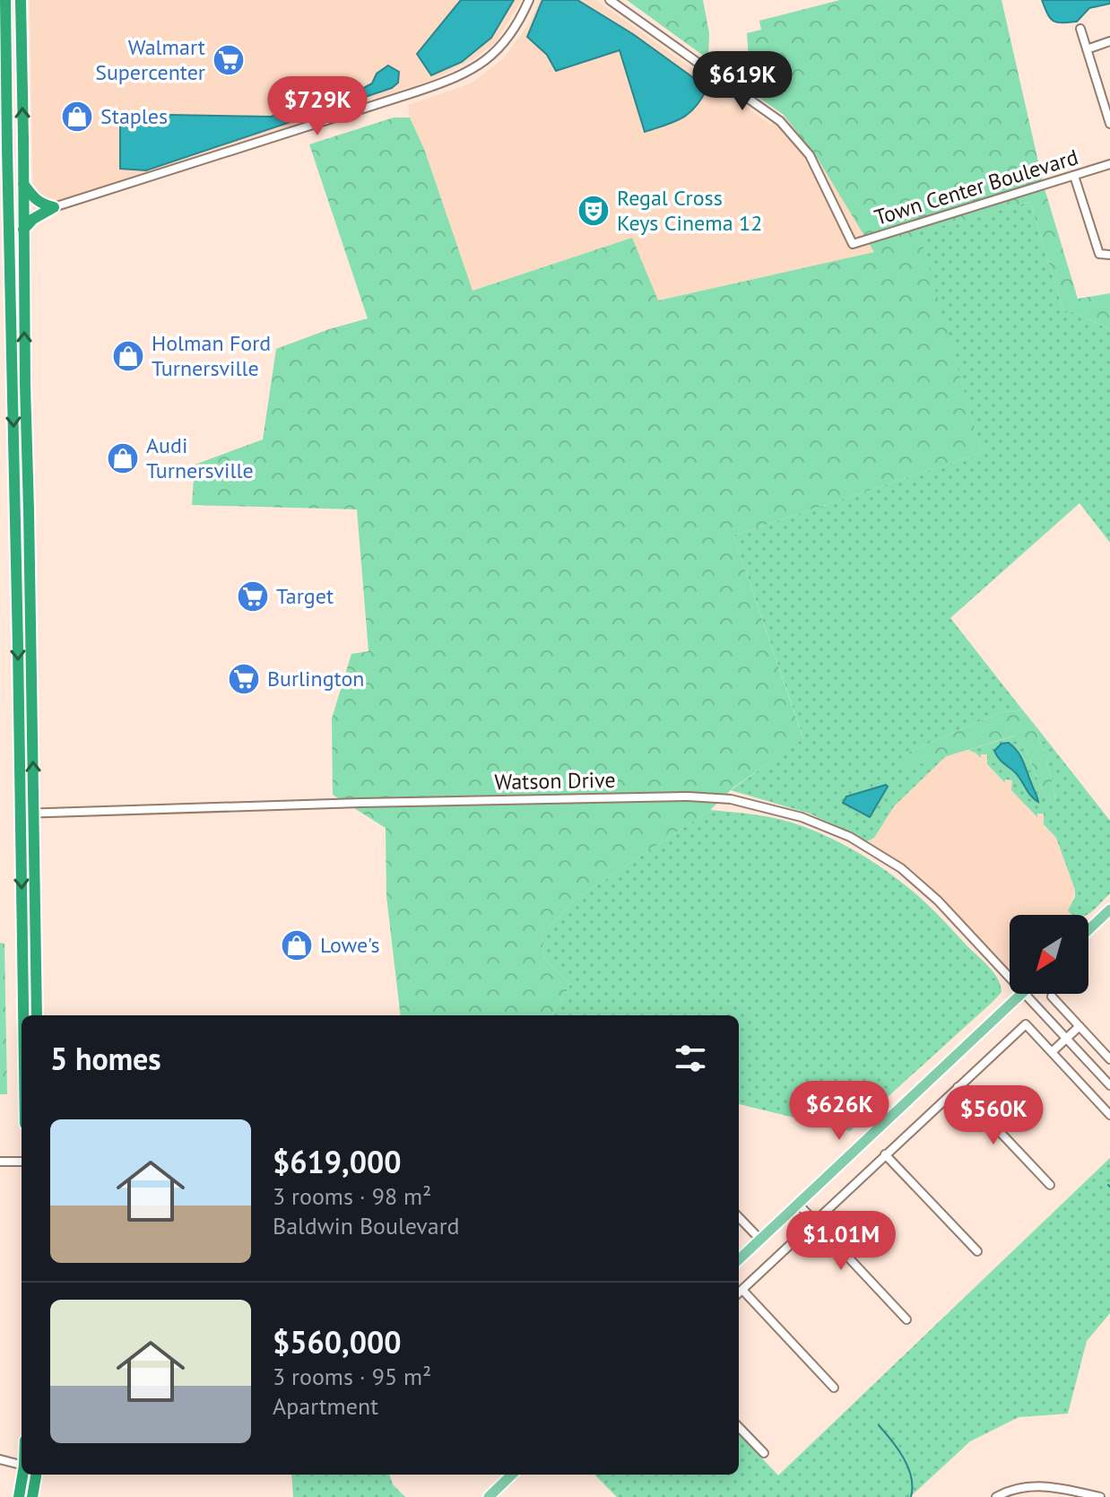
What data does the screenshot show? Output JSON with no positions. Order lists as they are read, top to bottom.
{
  "streets": {
    "street": ["Town Center Boulevard", "Watson Drive"]
  },
  "places": {
    "supermarket": ["Walmart Supercenter", "Target", "Burlington"],
    "shop": [
      "Staples",
      "Holman Ford Turnersville",
      "Audi Turnersville",
      "Lowe's"
    ],
    "theatre": ["Regal Cross Keys Cinema 12"]
  },
  "north": "bottom left",
  "page": {
    "price": [
      "$619K",
      "$729K",
      "$626K",
      "$560K",
      "$1.01M"
    ],
    "heading": "5 homes",
    "list": [
      {
        "name": "$619,000",
        "note": "3 rooms · 98 m² · Baldwin Boulevard"
      },
      {
        "name": "$560,000",
        "note": "3 rooms · 95 m² · Apartment"
      }
    ]
  }
}
